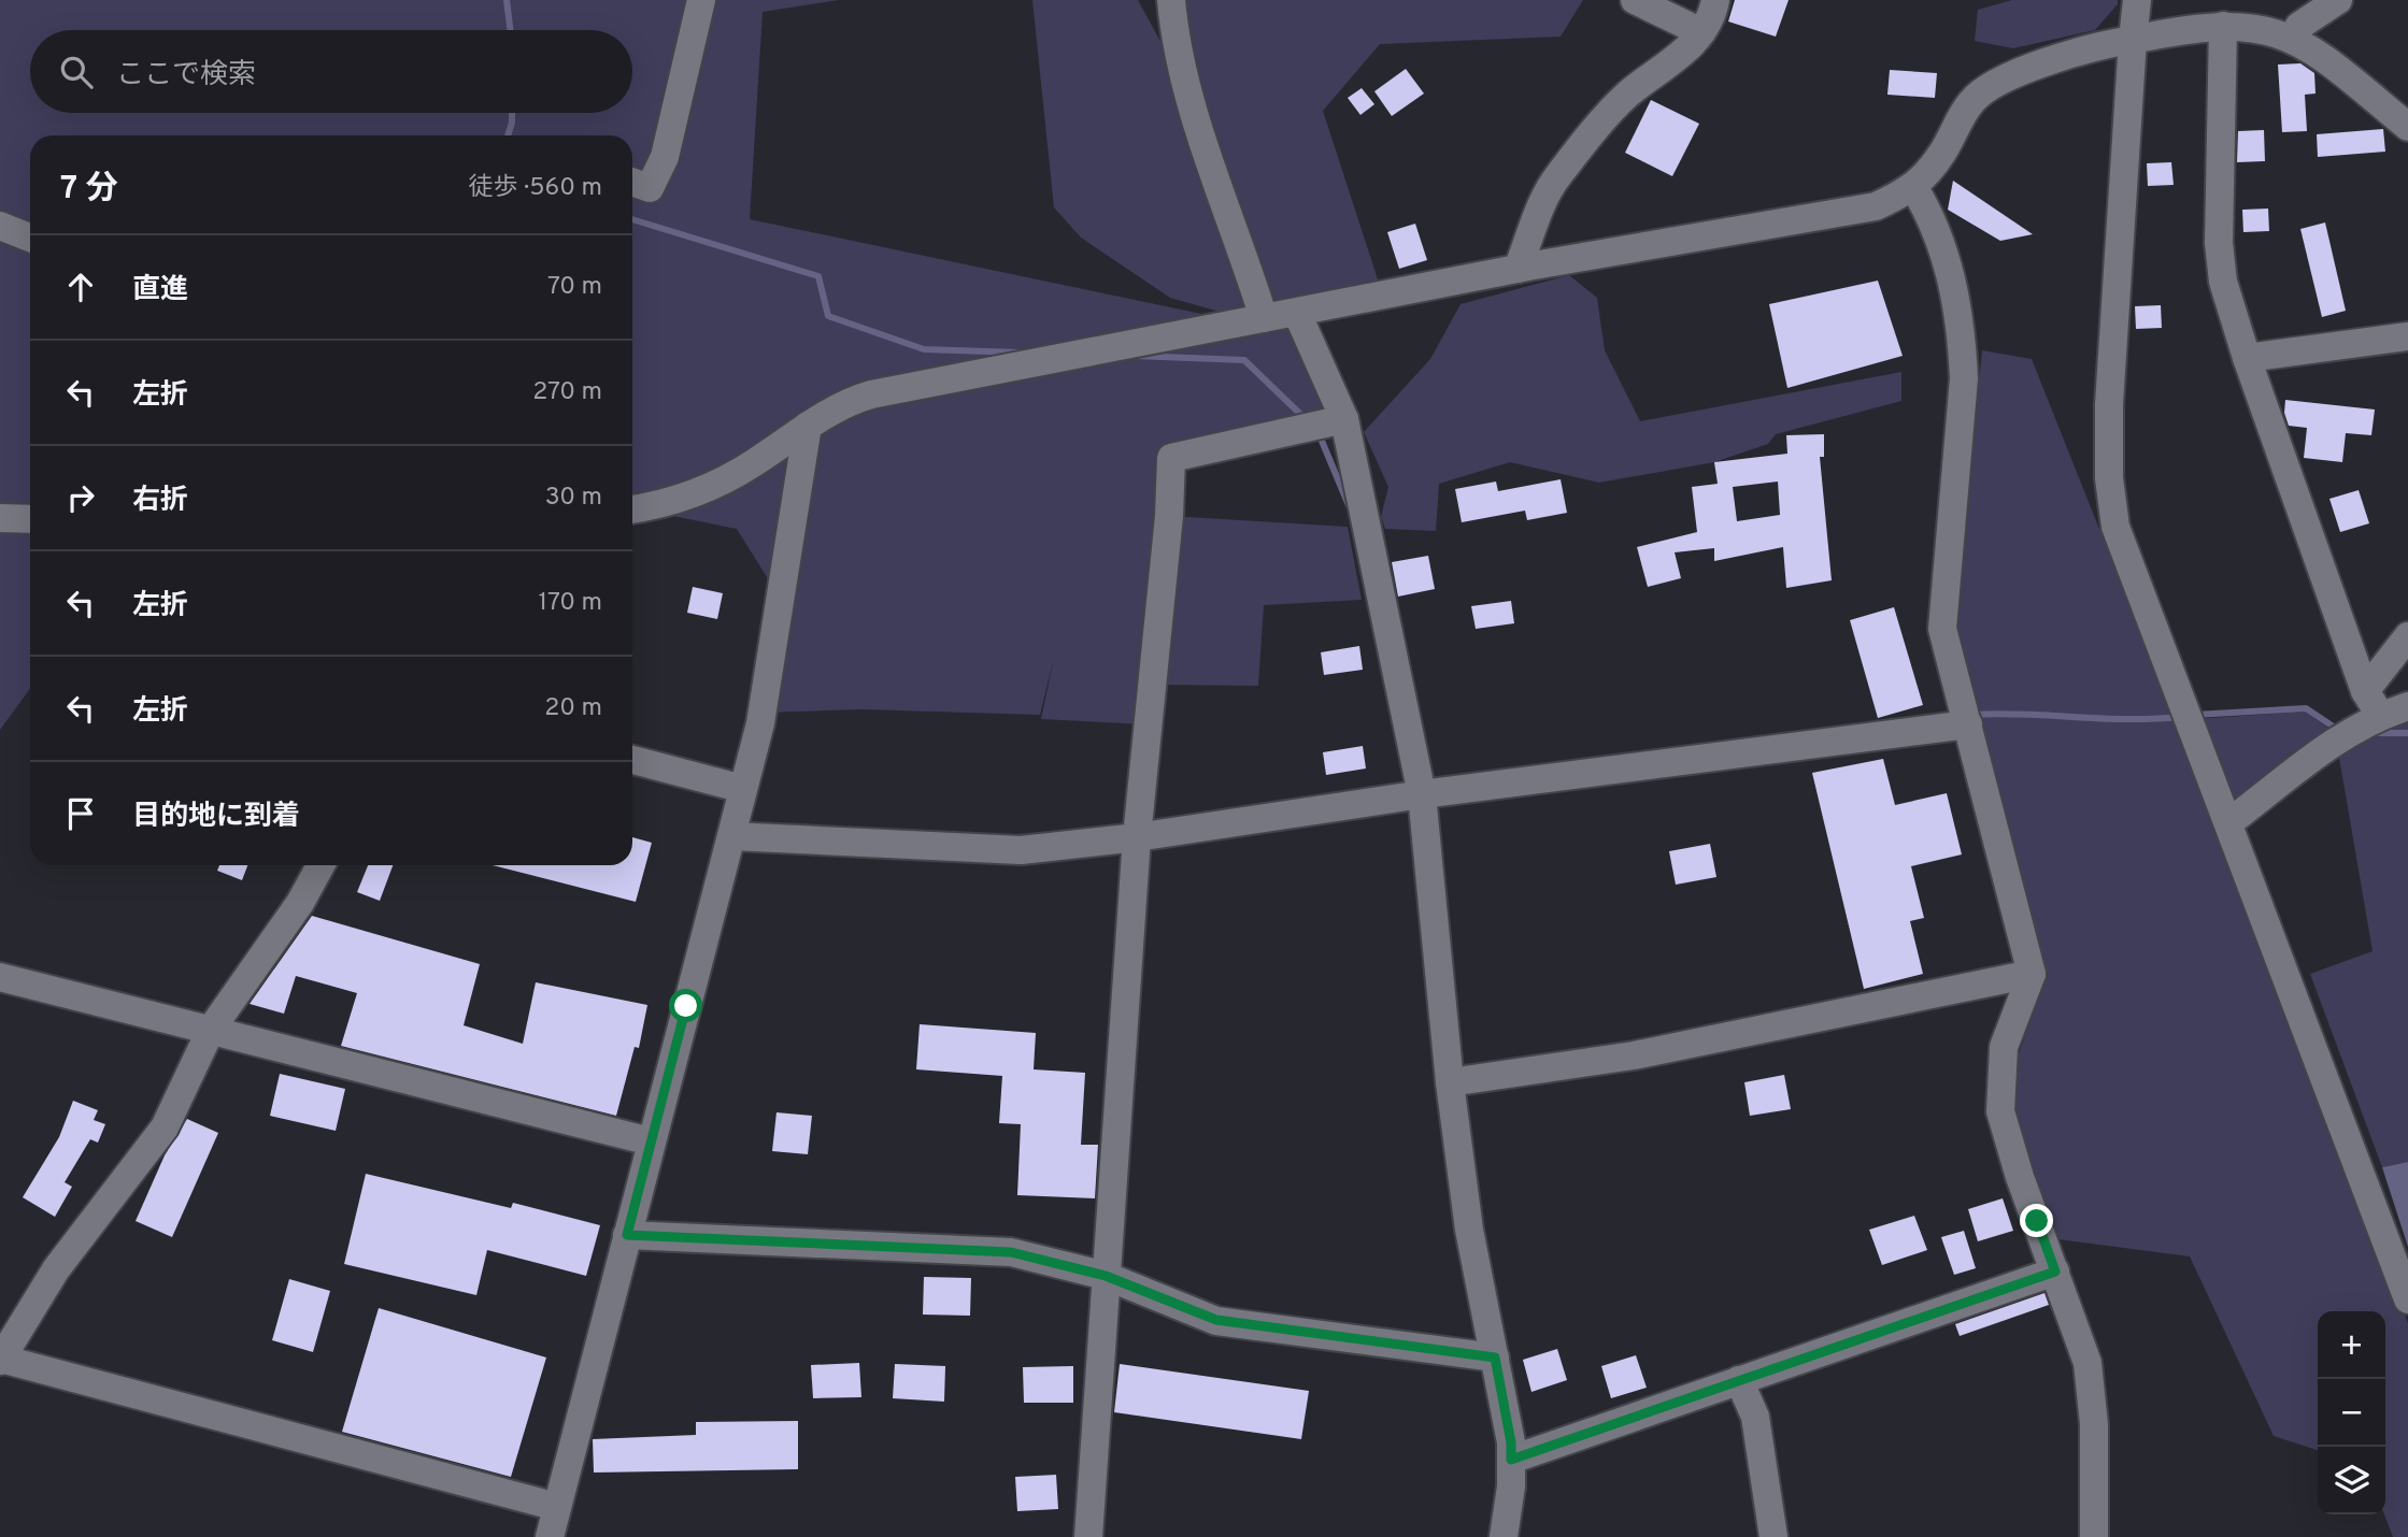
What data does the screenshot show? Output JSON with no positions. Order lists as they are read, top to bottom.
{
  "page": {
    "search": "ここで検索",
    "heading": ["7 分", "徒歩 · 560 m"],
    "list": [
      ["直進", "70 m"],
      ["左折", "270 m"],
      ["右折", "30 m"],
      ["左折", "170 m"],
      ["左折", "20 m"],
      "目的地に到着"
    ],
    "map_buttons": ["+", "−"]
  }
}
